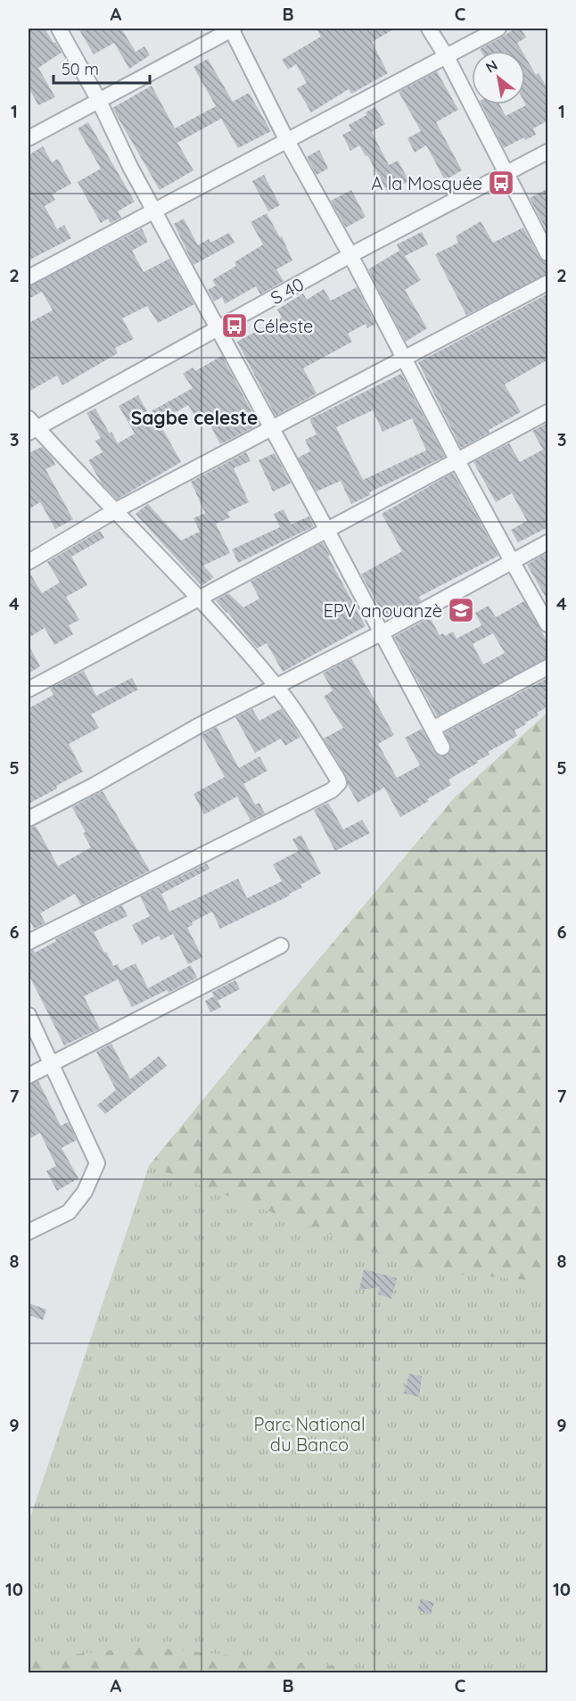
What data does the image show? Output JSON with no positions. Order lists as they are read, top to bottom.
{
  "streets": {
    "street": ["S 40"]
  },
  "districts": ["Sagbe celeste"],
  "parks": ["Parc National du Banco"],
  "places": {
    "bus stop": ["A la Mosquée", "Céleste"],
    "school or university": ["EPV anouanzè"]
  },
  "scale_bar": "50 m",
  "north": "top left",
  "grid": {
    "columns": ["A", "B", "C"],
    "rows": [
      "1",
      "2",
      "3",
      "4",
      "5",
      "6",
      "7",
      "8",
      "9",
      "10"
    ]
  }
}
